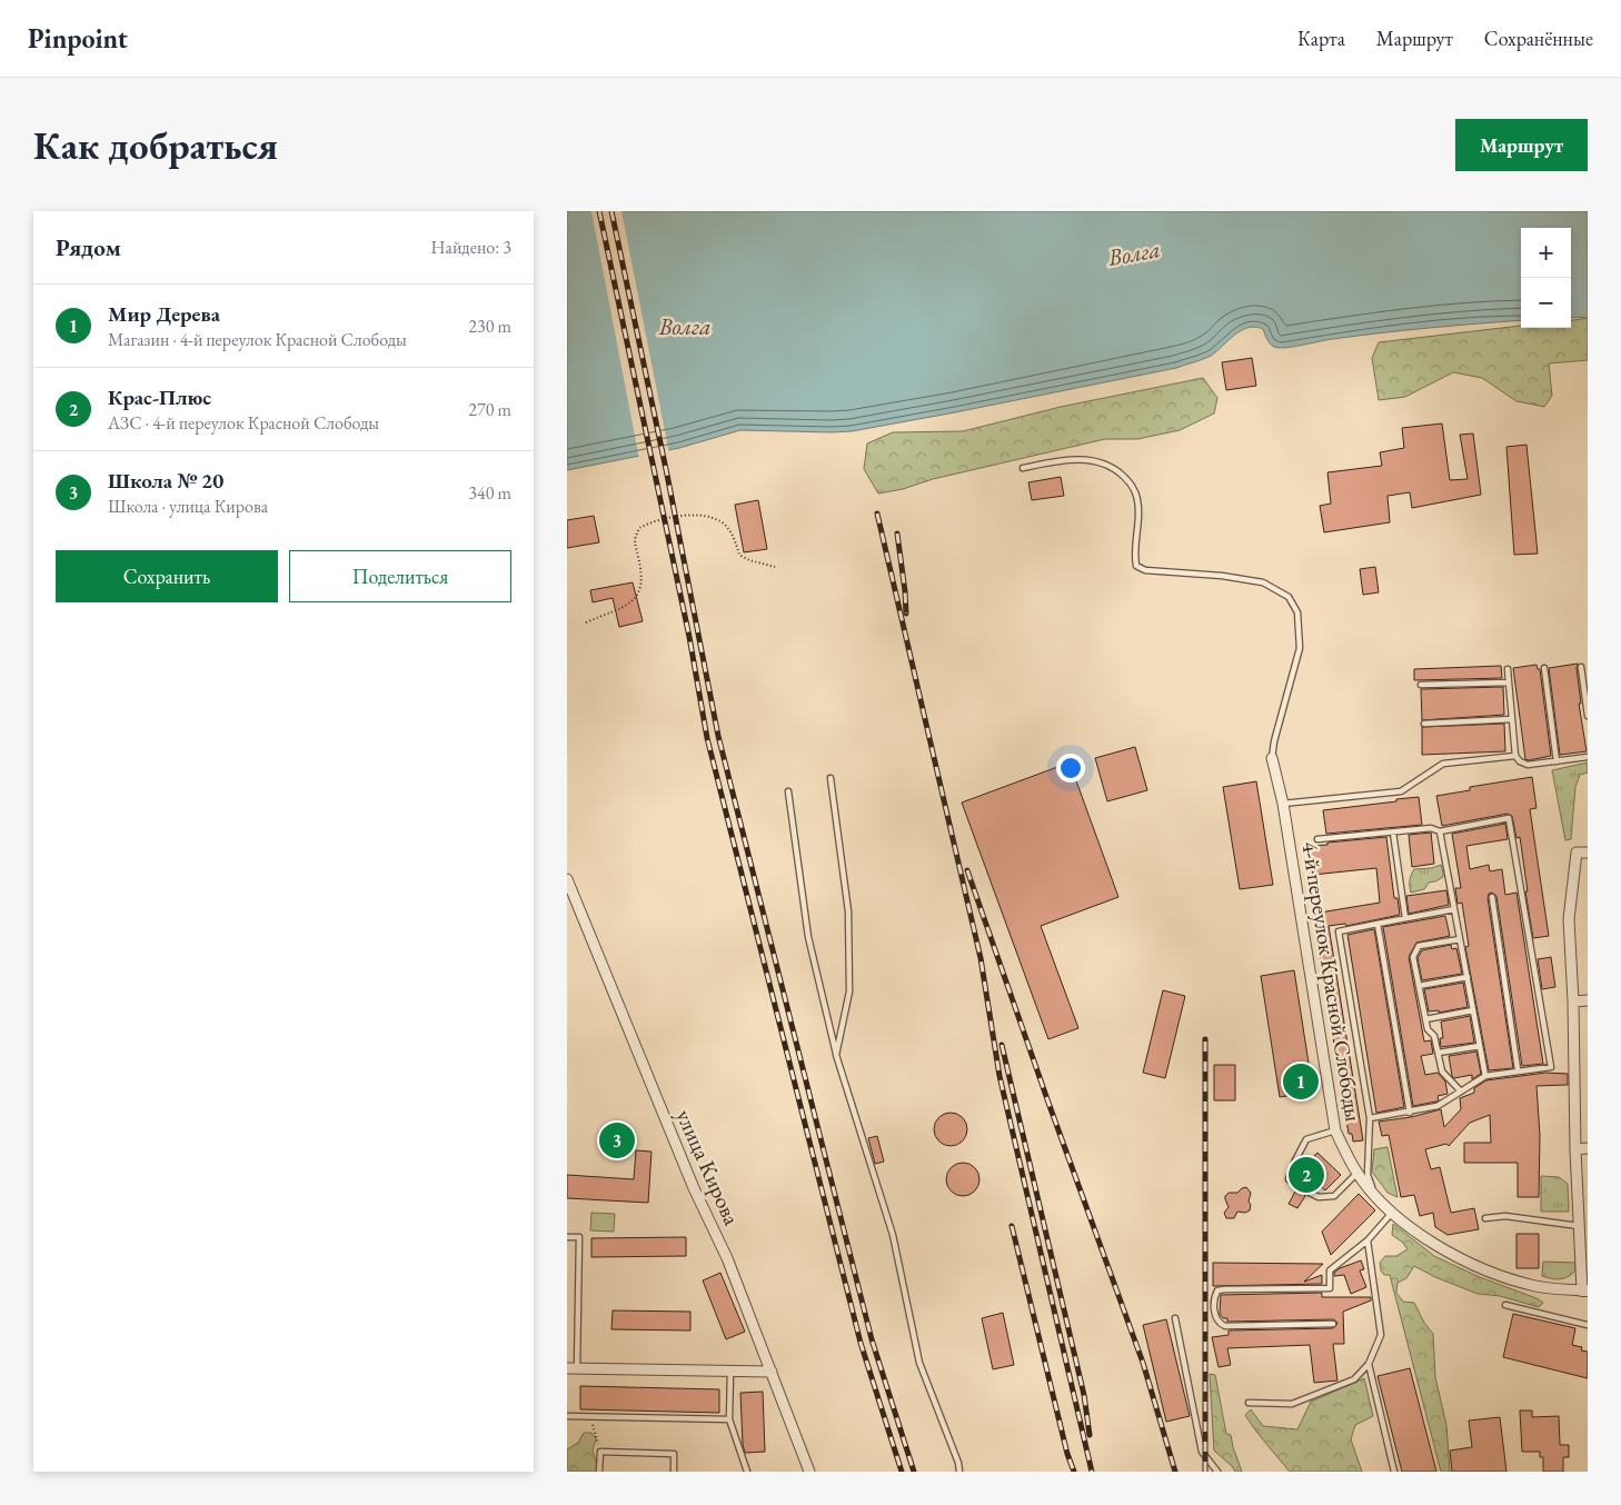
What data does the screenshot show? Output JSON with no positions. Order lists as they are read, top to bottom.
{
  "streets": {
    "street": ["4-й переулок Красной Слободы", "улица Кирова"]
  },
  "water": ["Волга"],
  "page": {
    "header": "Pinpoint",
    "nav": ["Карта", "Маршрут", "Сохранённые"],
    "buttons": [
      "Маршрут",
      ["Сохранить", "Поделиться"]
    ],
    "title": "Как добраться",
    "heading": ["Рядом", "Найдено: 3"],
    "map_buttons": ["+", "−"],
    "list": [
      {
        "mark": "1",
        "name": "Мир Дерева",
        "note": "Магазин · 4-й переулок Красной Слободы",
        "value": "230 m"
      },
      {
        "mark": "2",
        "name": "Крас-Плюс",
        "note": "АЗС · 4-й переулок Красной Слободы",
        "value": "270 m"
      },
      {
        "mark": "3",
        "name": "Школа № 20",
        "note": "Школа · улица Кирова",
        "value": "340 m"
      }
    ],
    "pins": ["1", "3", "2"]
  }
}
